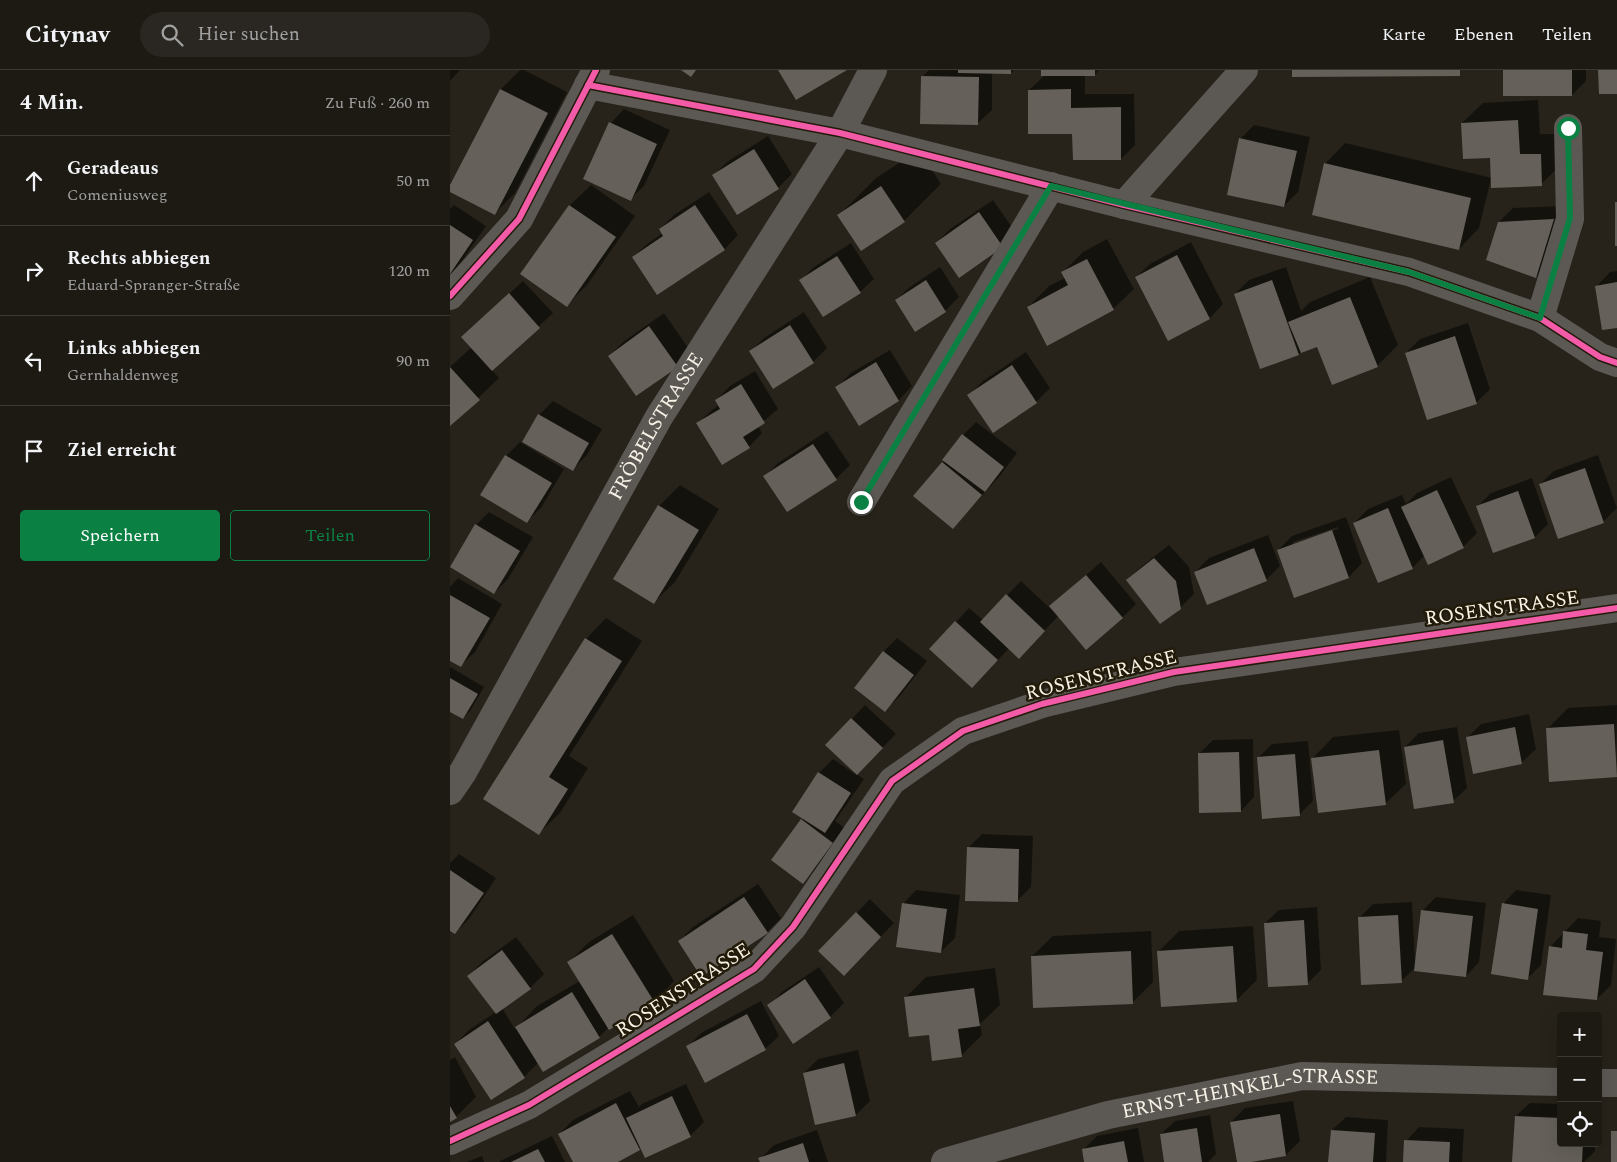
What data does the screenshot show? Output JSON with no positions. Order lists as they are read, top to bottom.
{
  "streets": {
    "street": ["FRÖBELSTRASSE", "ROSENSTRASSE", "ERNST-HEINKEL-STRASSE"]
  },
  "page": {
    "header": "Citynav",
    "search": "Hier suchen",
    "nav": ["Karte", "Ebenen", "Teilen"],
    "heading": ["4 Min.", "Zu Fuß · 260 m"],
    "list": [
      ["Geradeaus", "Comeniusweg", "50 m"],
      ["Rechts abbiegen", "Eduard-Spranger-Straße", "120 m"],
      ["Links abbiegen", "Gernhaldenweg", "90 m"],
      "Ziel erreicht"
    ],
    "buttons": ["Speichern", "Teilen"],
    "map_buttons": ["+", "−"]
  }
}
